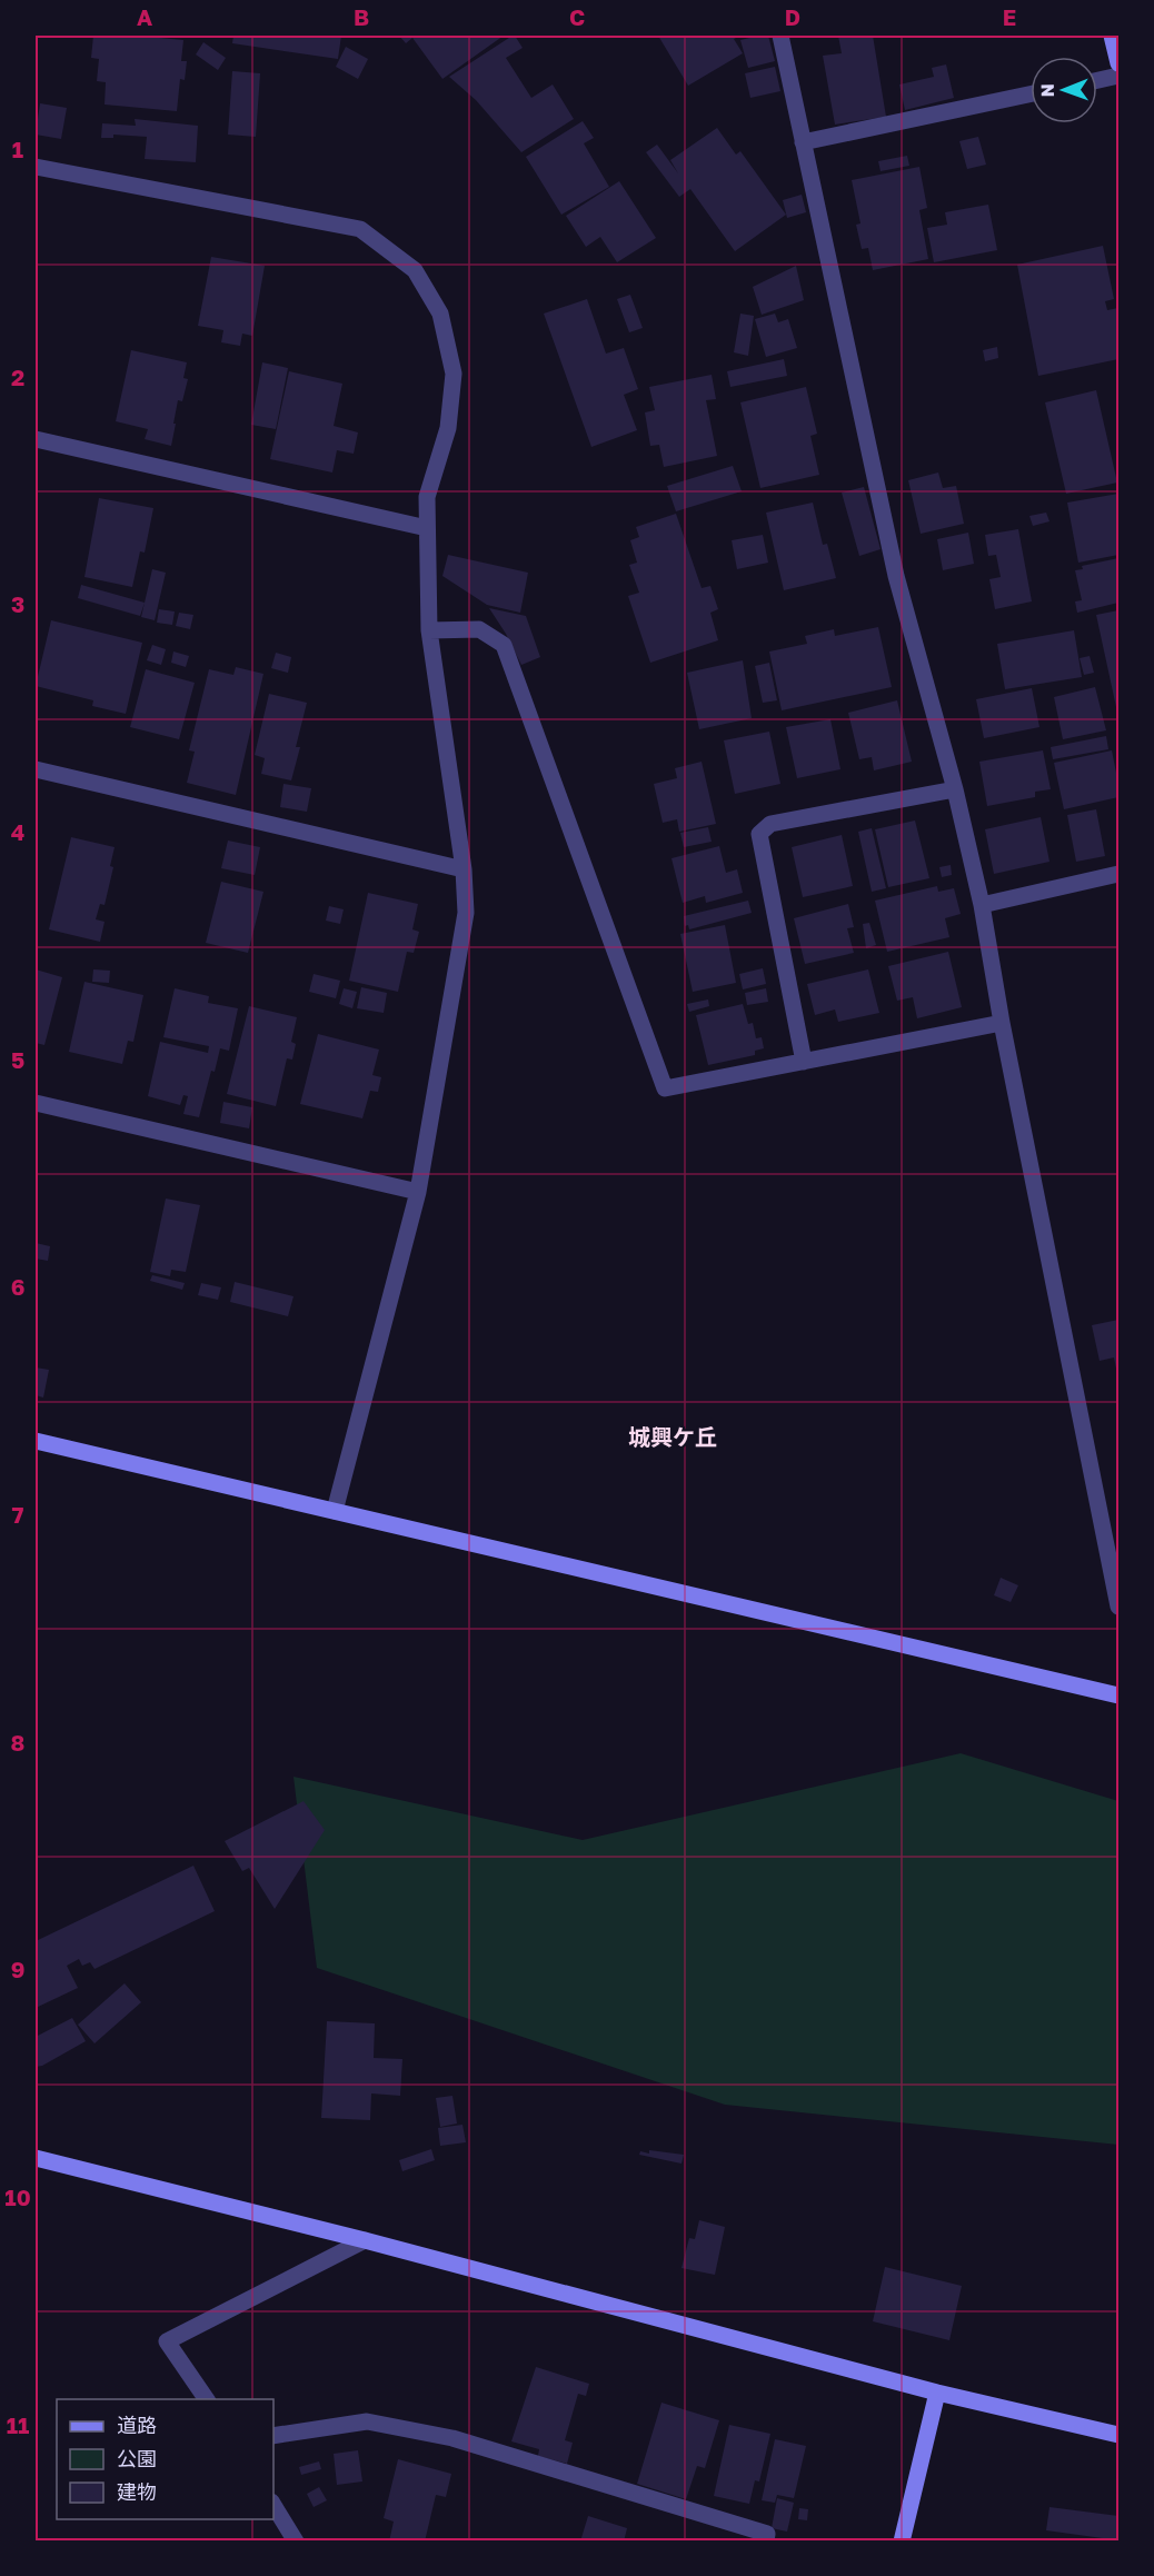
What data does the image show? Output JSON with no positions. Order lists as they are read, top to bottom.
{
  "districts": ["城興ケ丘"],
  "legend": ["道路", "公園", "建物"],
  "north": "left",
  "grid": {
    "columns": [
      "A",
      "B",
      "C",
      "D",
      "E"
    ],
    "rows": [
      "1",
      "2",
      "3",
      "4",
      "5",
      "6",
      "7",
      "8",
      "9",
      "10",
      "11"
    ]
  }
}
